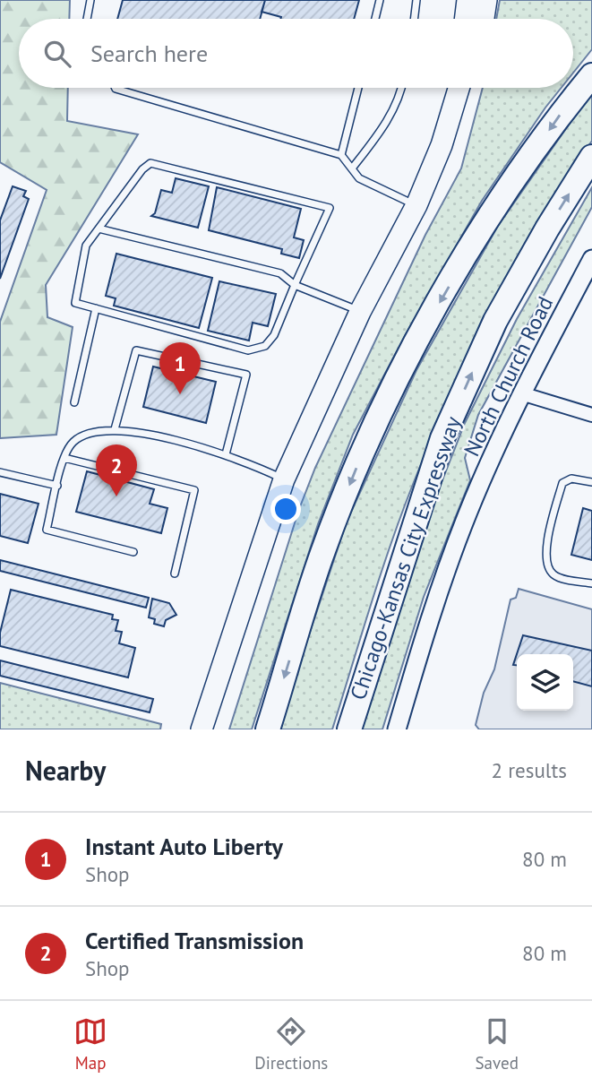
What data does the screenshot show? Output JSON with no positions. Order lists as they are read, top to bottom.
{
  "streets": {
    "highway": ["Chicago-Kansas City Expressway"],
    "main road": ["North Church Road"]
  },
  "page": {
    "search": "Search here",
    "pins": ["1", "2"],
    "heading": ["Nearby", "2 results"],
    "list": [
      {
        "mark": "1",
        "name": "Instant Auto Liberty",
        "note": "Shop",
        "value": "80 m"
      },
      {
        "mark": "2",
        "name": "Certified Transmission",
        "note": "Shop",
        "value": "80 m"
      }
    ],
    "nav": ["Map", "Directions", "Saved"]
  }
}
